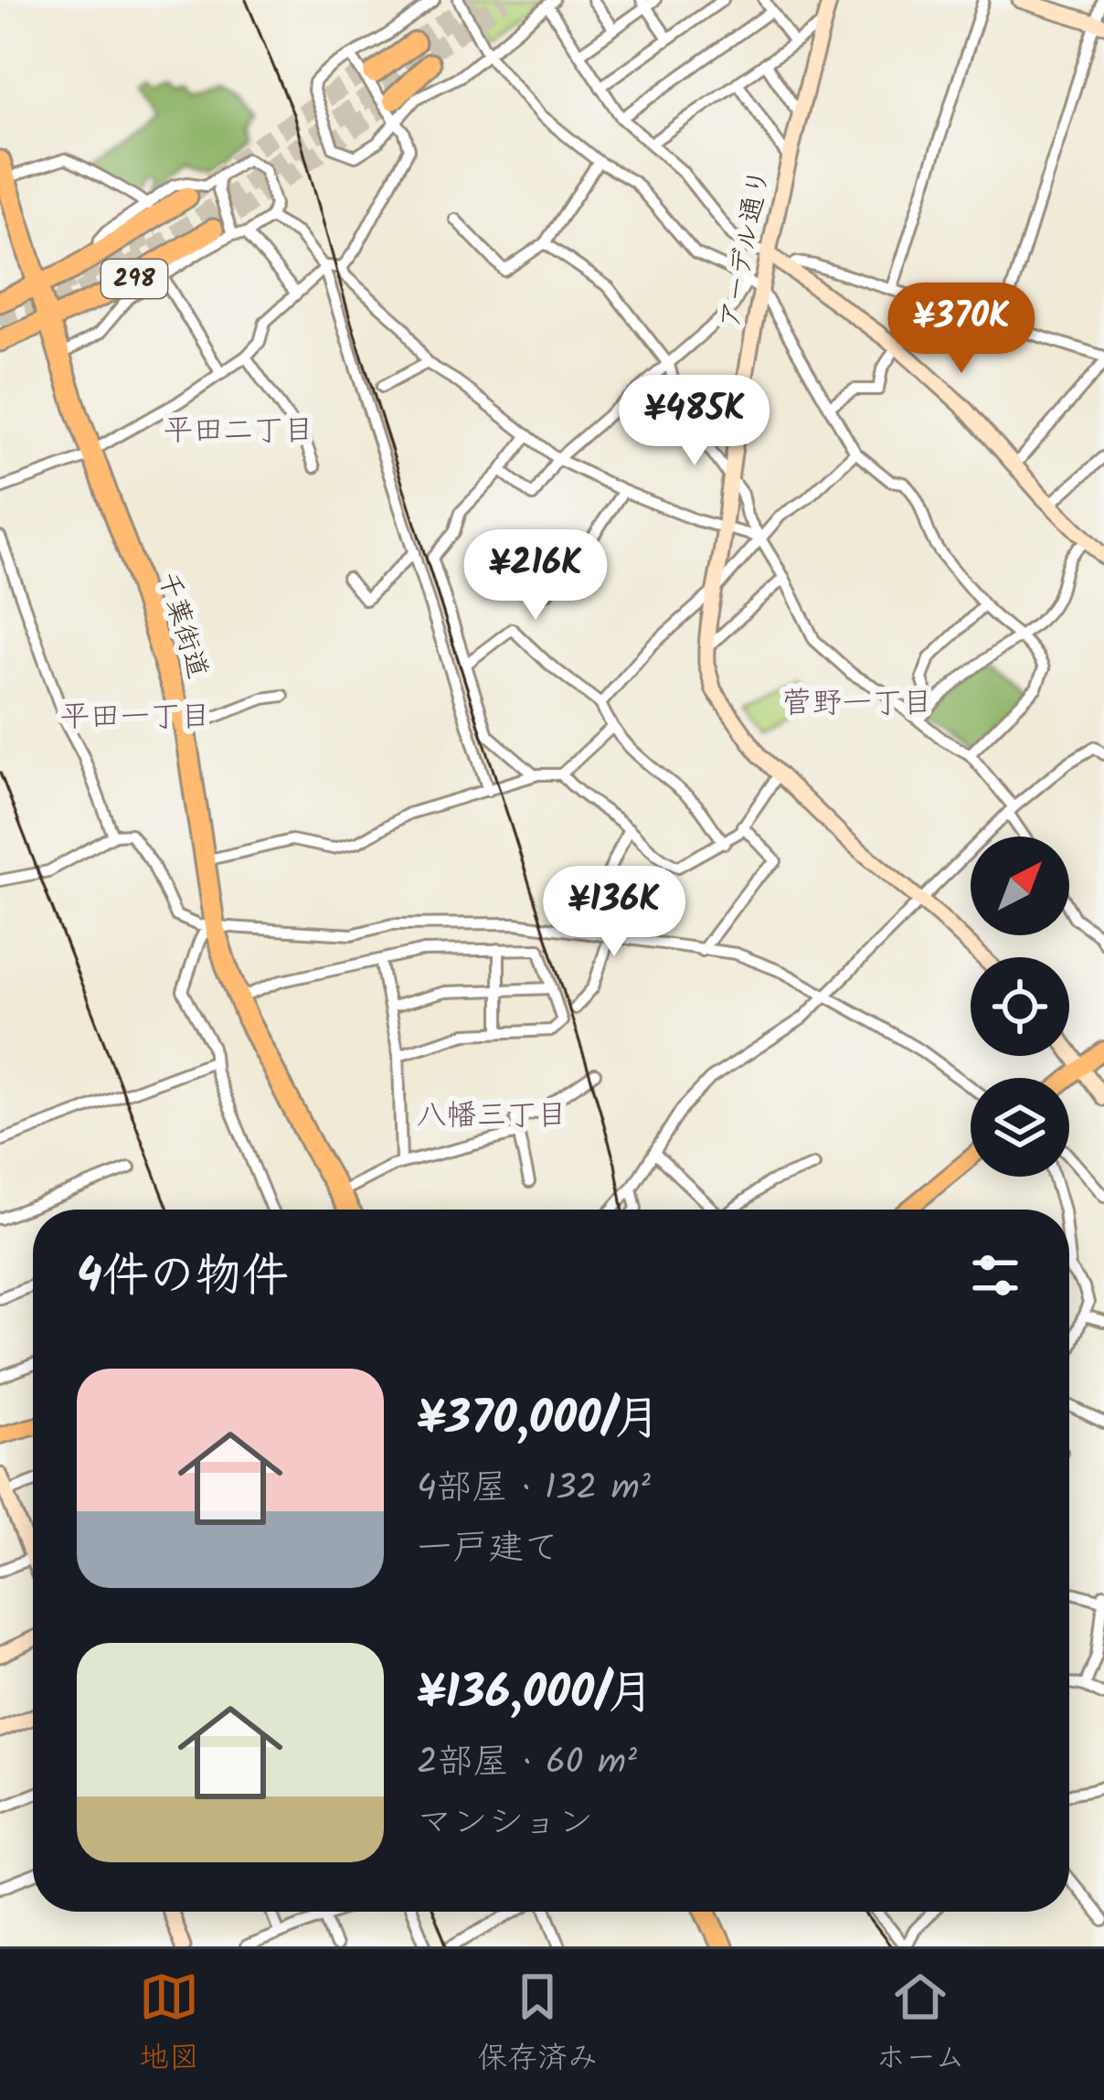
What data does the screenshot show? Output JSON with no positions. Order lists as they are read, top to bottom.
{
  "streets": {
    "highway": ["298", "千葉街道"],
    "street": ["アーデル通り"]
  },
  "crossings": [
    ["298", "千葉街道"]
  ],
  "districts": [
    "平田二丁目",
    "菅野一丁目",
    "平田一丁目",
    "八幡三丁目"
  ],
  "north": "top right",
  "page": {
    "price": [
      "¥370K",
      "¥485K",
      "¥216K",
      "¥136K"
    ],
    "heading": "4件の物件",
    "list": [
      {
        "name": "¥370,000/月",
        "note": "4部屋 · 132 m² · 一戸建て"
      },
      {
        "name": "¥136,000/月",
        "note": "2部屋 · 60 m² · マンション"
      }
    ],
    "tabs": ["地図", "保存済み", "ホーム"]
  }
}
